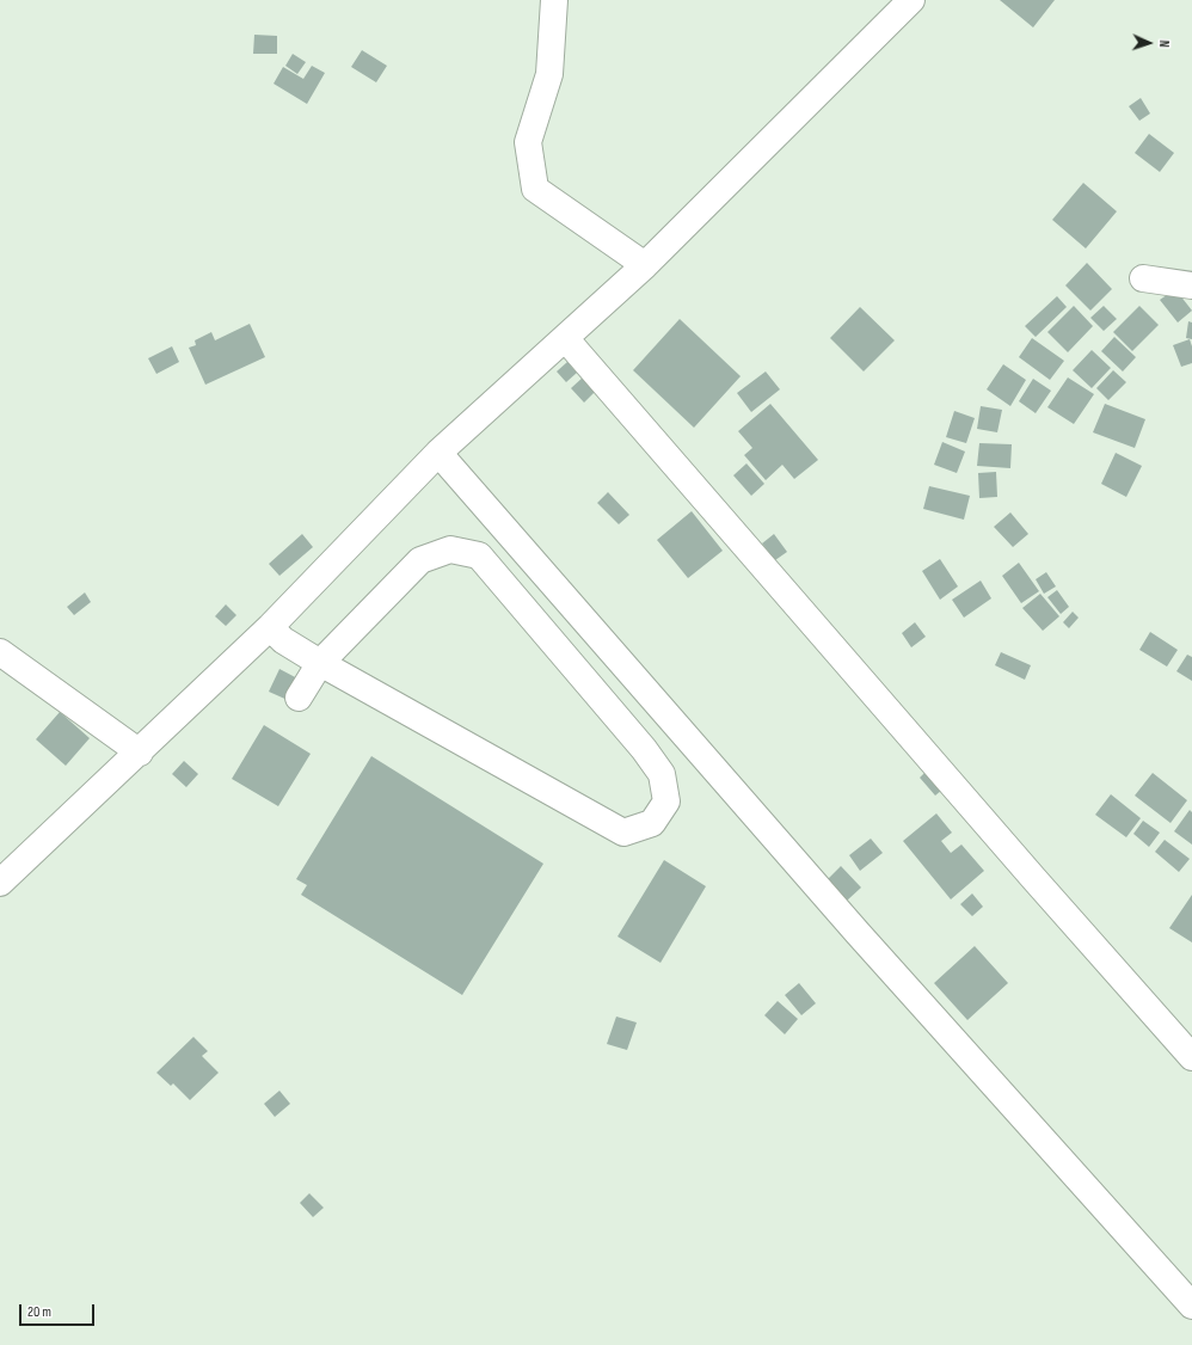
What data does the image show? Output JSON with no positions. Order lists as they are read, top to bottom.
{
  "scale_bar": "20 m",
  "north": "right"
}
